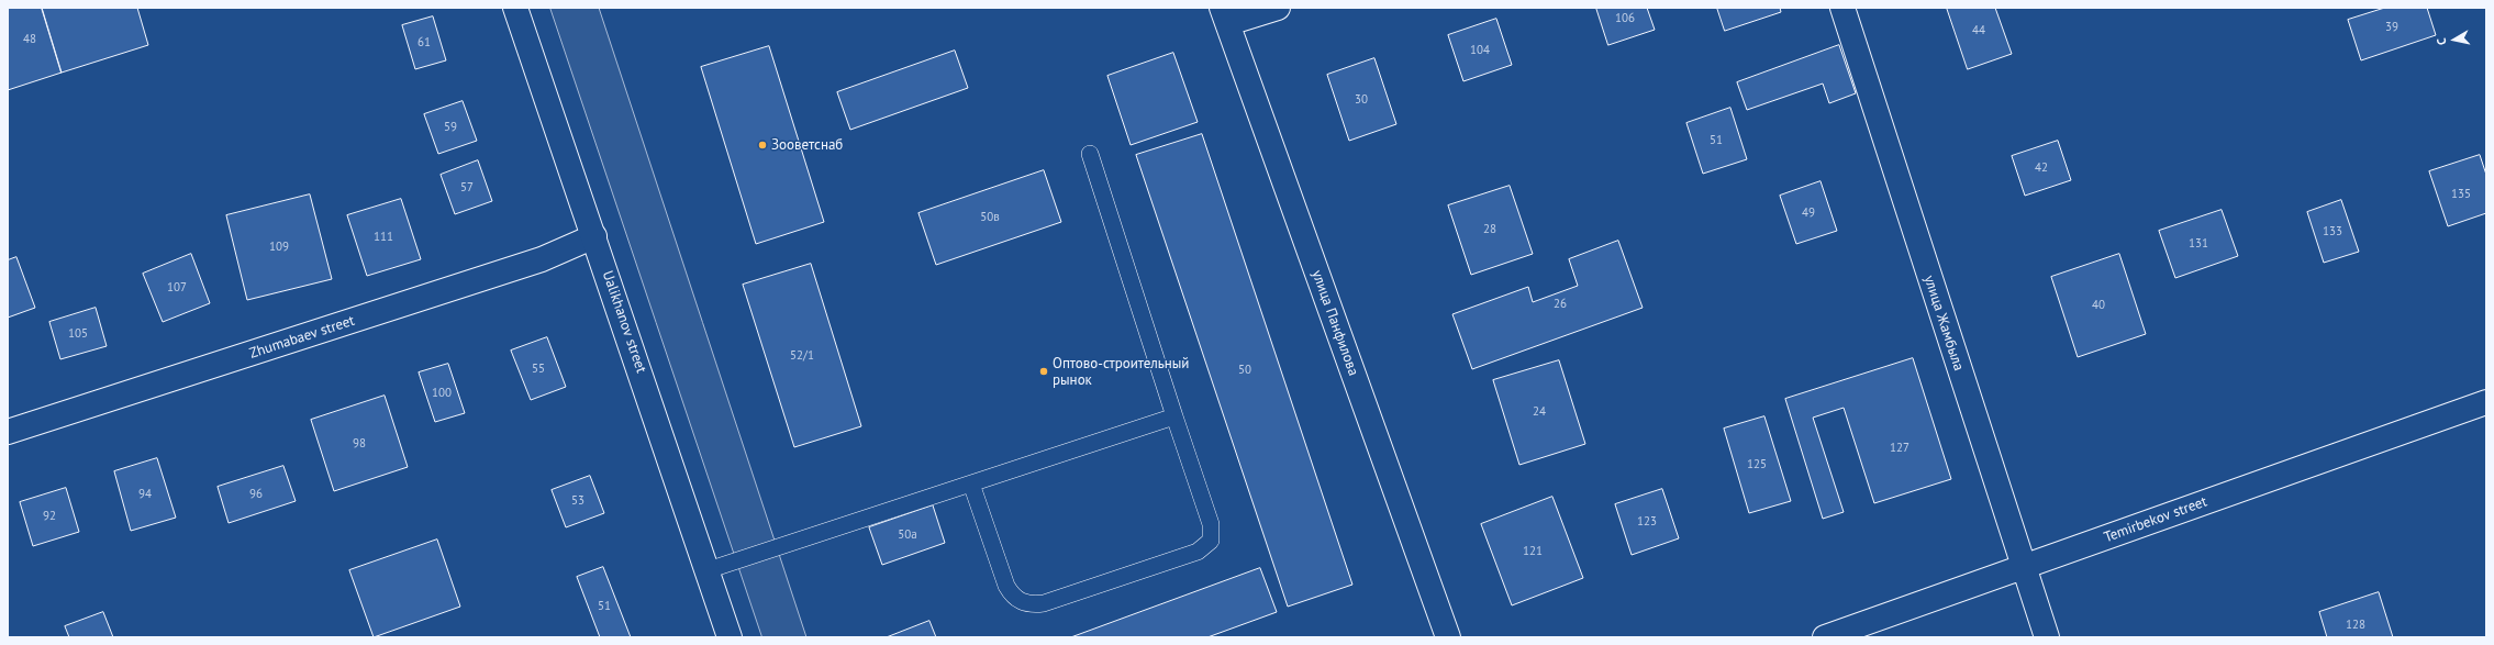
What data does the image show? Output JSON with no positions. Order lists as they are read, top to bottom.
{
  "streets": {
    "street": [
      "Ualikhanov street",
      "улица Панфилова",
      "улица Жамбыла",
      "Zhumabaev street",
      "Temirbekov street"
    ]
  },
  "crossings": [
    ["Ualikhanov street", "Zhumabaev street"],
    ["улица Жамбыла", "Temirbekov street"]
  ],
  "places": ["Зооветснаб", "Оптово-строительный рынок"],
  "house_numbers": [
    "106",
    "39",
    "44",
    "48",
    "61",
    "104",
    "30",
    "59",
    "51",
    "42",
    "57",
    "135",
    "49",
    "50в",
    "28",
    "133",
    "111",
    "131",
    "109",
    "107",
    "26",
    "40",
    "105",
    "52/1",
    "55",
    "50",
    "100",
    "24",
    "98",
    "127",
    "125",
    "94",
    "96",
    "53",
    "92",
    "123",
    "50а",
    "121",
    "51",
    "128"
  ],
  "north": "left"
}
